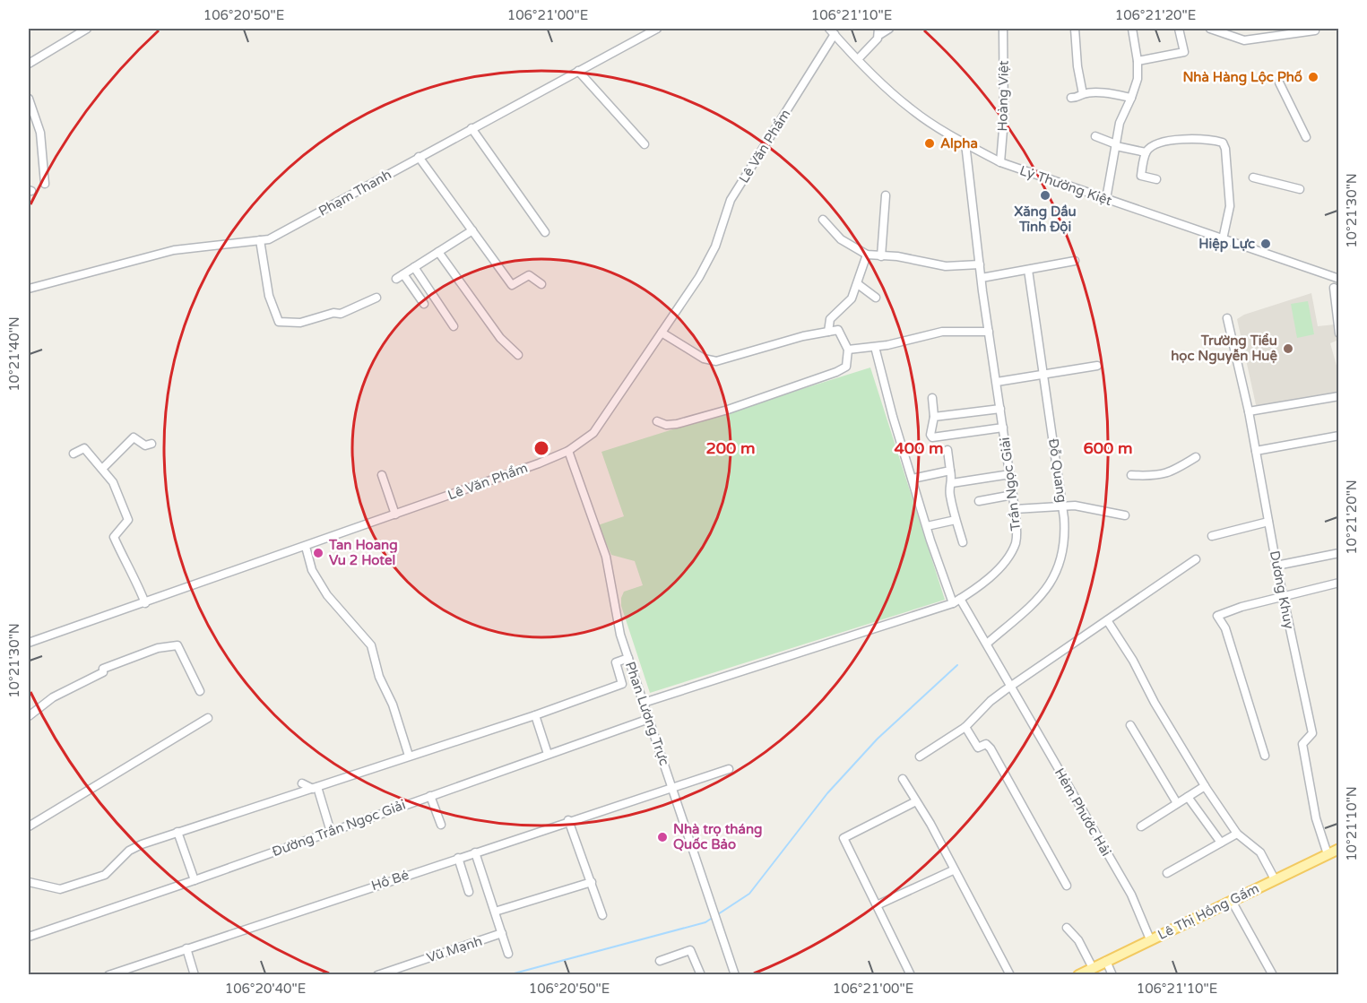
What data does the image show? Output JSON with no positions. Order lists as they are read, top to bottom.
{
  "streets": {
    "main road": ["Lê Thị Hồng Gấm"],
    "street": [
      "Hoàng Việt",
      "Lê Văn Phẩm",
      "Lý Thường Kiệt",
      "Phạm Thanh",
      "Đỗ Quang",
      "Trần Ngọc Giải",
      "Dương Khuy",
      "Phan Lương Trực",
      "Hẻm Phước Hải",
      "Đường Trần Ngọc Giải",
      "Hồ Bé",
      "Vũ Mạnh"
    ]
  },
  "crossings": [
    ["Hoàng Việt", "Lý Thường Kiệt"],
    ["Lê Văn Phẩm", "Lý Thường Kiệt"],
    ["Lê Văn Phẩm", "Phan Lương Trực"],
    ["Lý Thường Kiệt", "Trần Ngọc Giải"],
    ["Đỗ Quang", "Hẻm Phước Hải"],
    ["Trần Ngọc Giải", "Phan Lương Trực"],
    ["Trần Ngọc Giải", "Hẻm Phước Hải"],
    ["Dương Khuy", "Lê Thị Hồng Gấm"],
    ["Phan Lương Trực", "Đường Trần Ngọc Giải"],
    ["Phan Lương Trực", "Hồ Bé"],
    ["Hẻm Phước Hải", "Lê Thị Hồng Gấm"]
  ],
  "places": [
    "Nhà Hàng Lộc Phố",
    "Alpha",
    "Xăng Dầu Tỉnh Đội",
    "Hiệp Lực",
    "Trường Tiểu học Nguyễn Huệ",
    "Tan Hoang Vu 2 Hotel",
    "Nhà trọ tháng Quốc Bảo"
  ],
  "coordinates": [
    "106°20'50\"E",
    "106°21'00\"E",
    "106°21'10\"E",
    "106°21'20\"E",
    "10°21'30\"N",
    "10°21'40\"N",
    "10°21'20\"N",
    "10°21'10\"N",
    "106°20'40\"E"
  ],
  "rings": ["200 m", "400 m", "600 m"]
}
